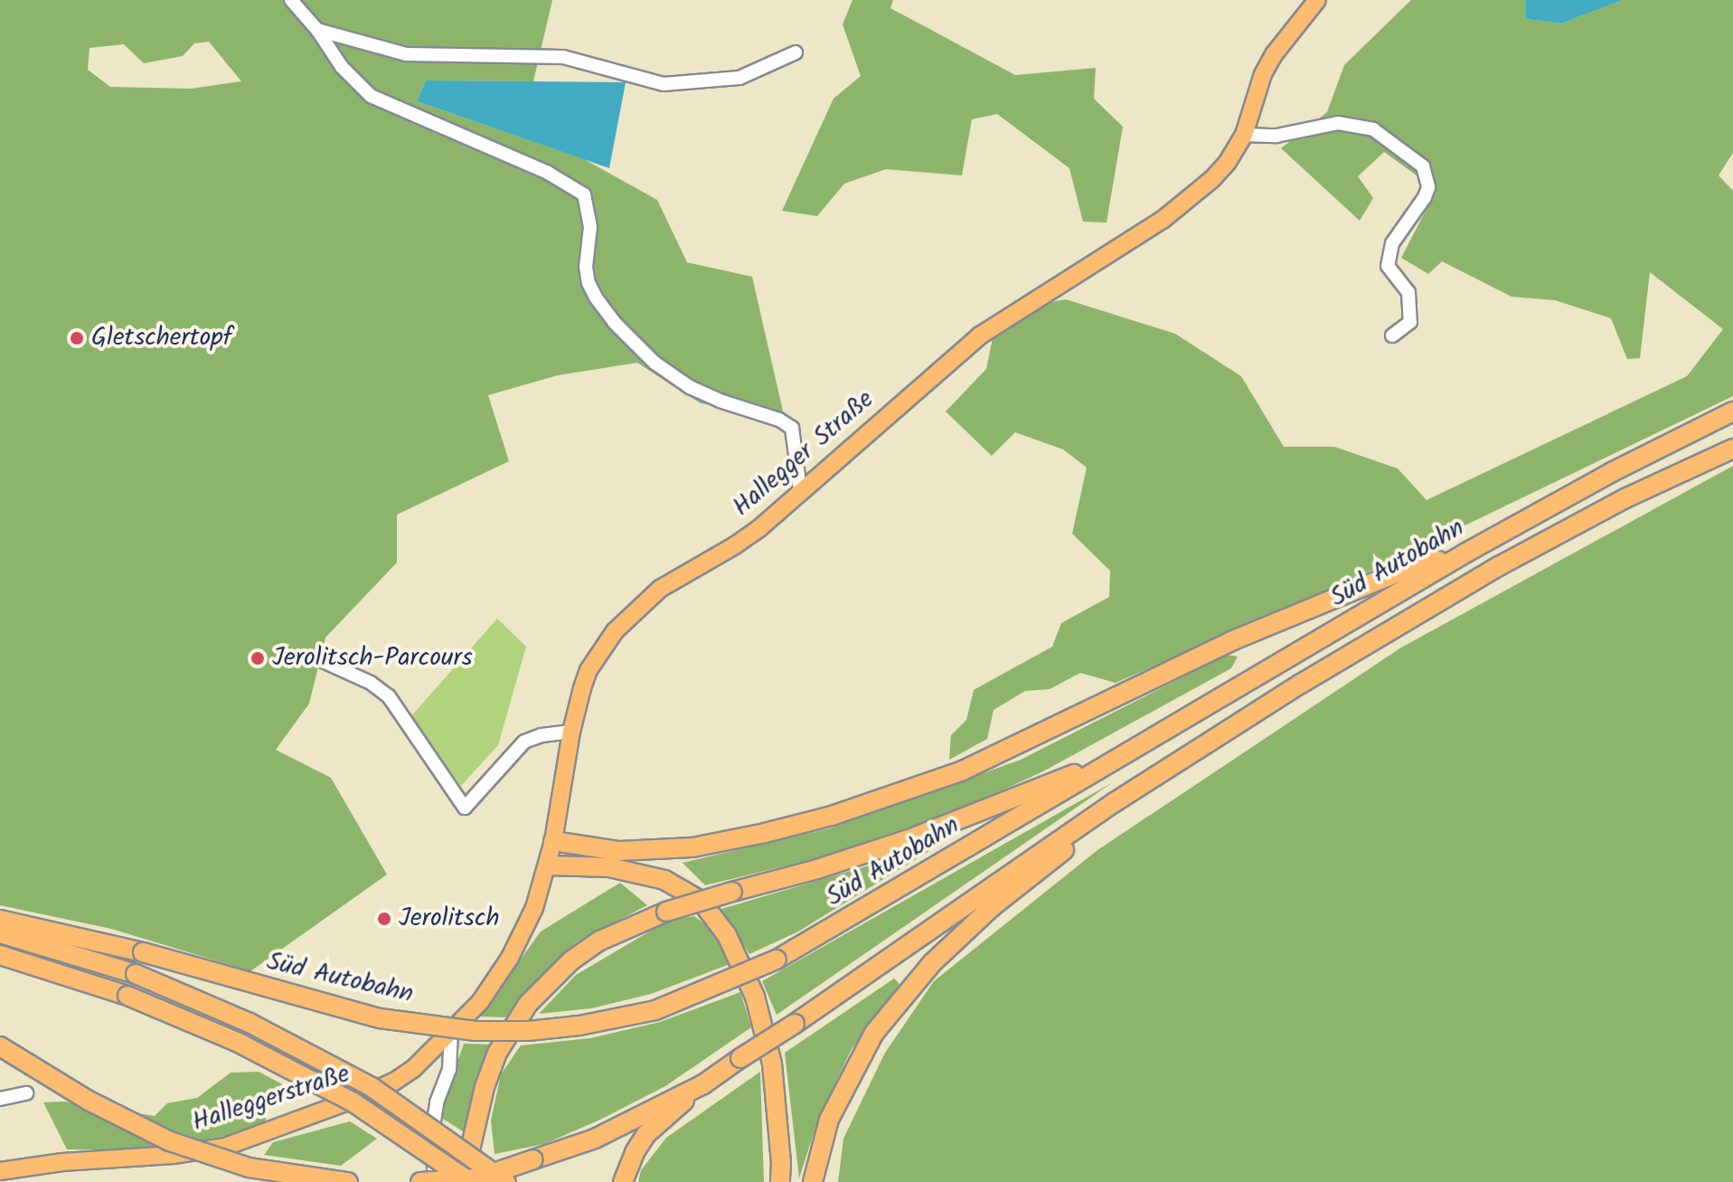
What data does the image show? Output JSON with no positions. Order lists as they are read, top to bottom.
{
  "streets": {
    "highway": ["Süd Autobahn"],
    "main road": ["Hallegger Straße", "Halleggerstraße"]
  },
  "crossings": [
    ["Hallegger Straße", "Halleggerstraße"]
  ],
  "places": ["Gletschertopf", "Jerolitsch-Parcours", "Jerolitsch"]
}
